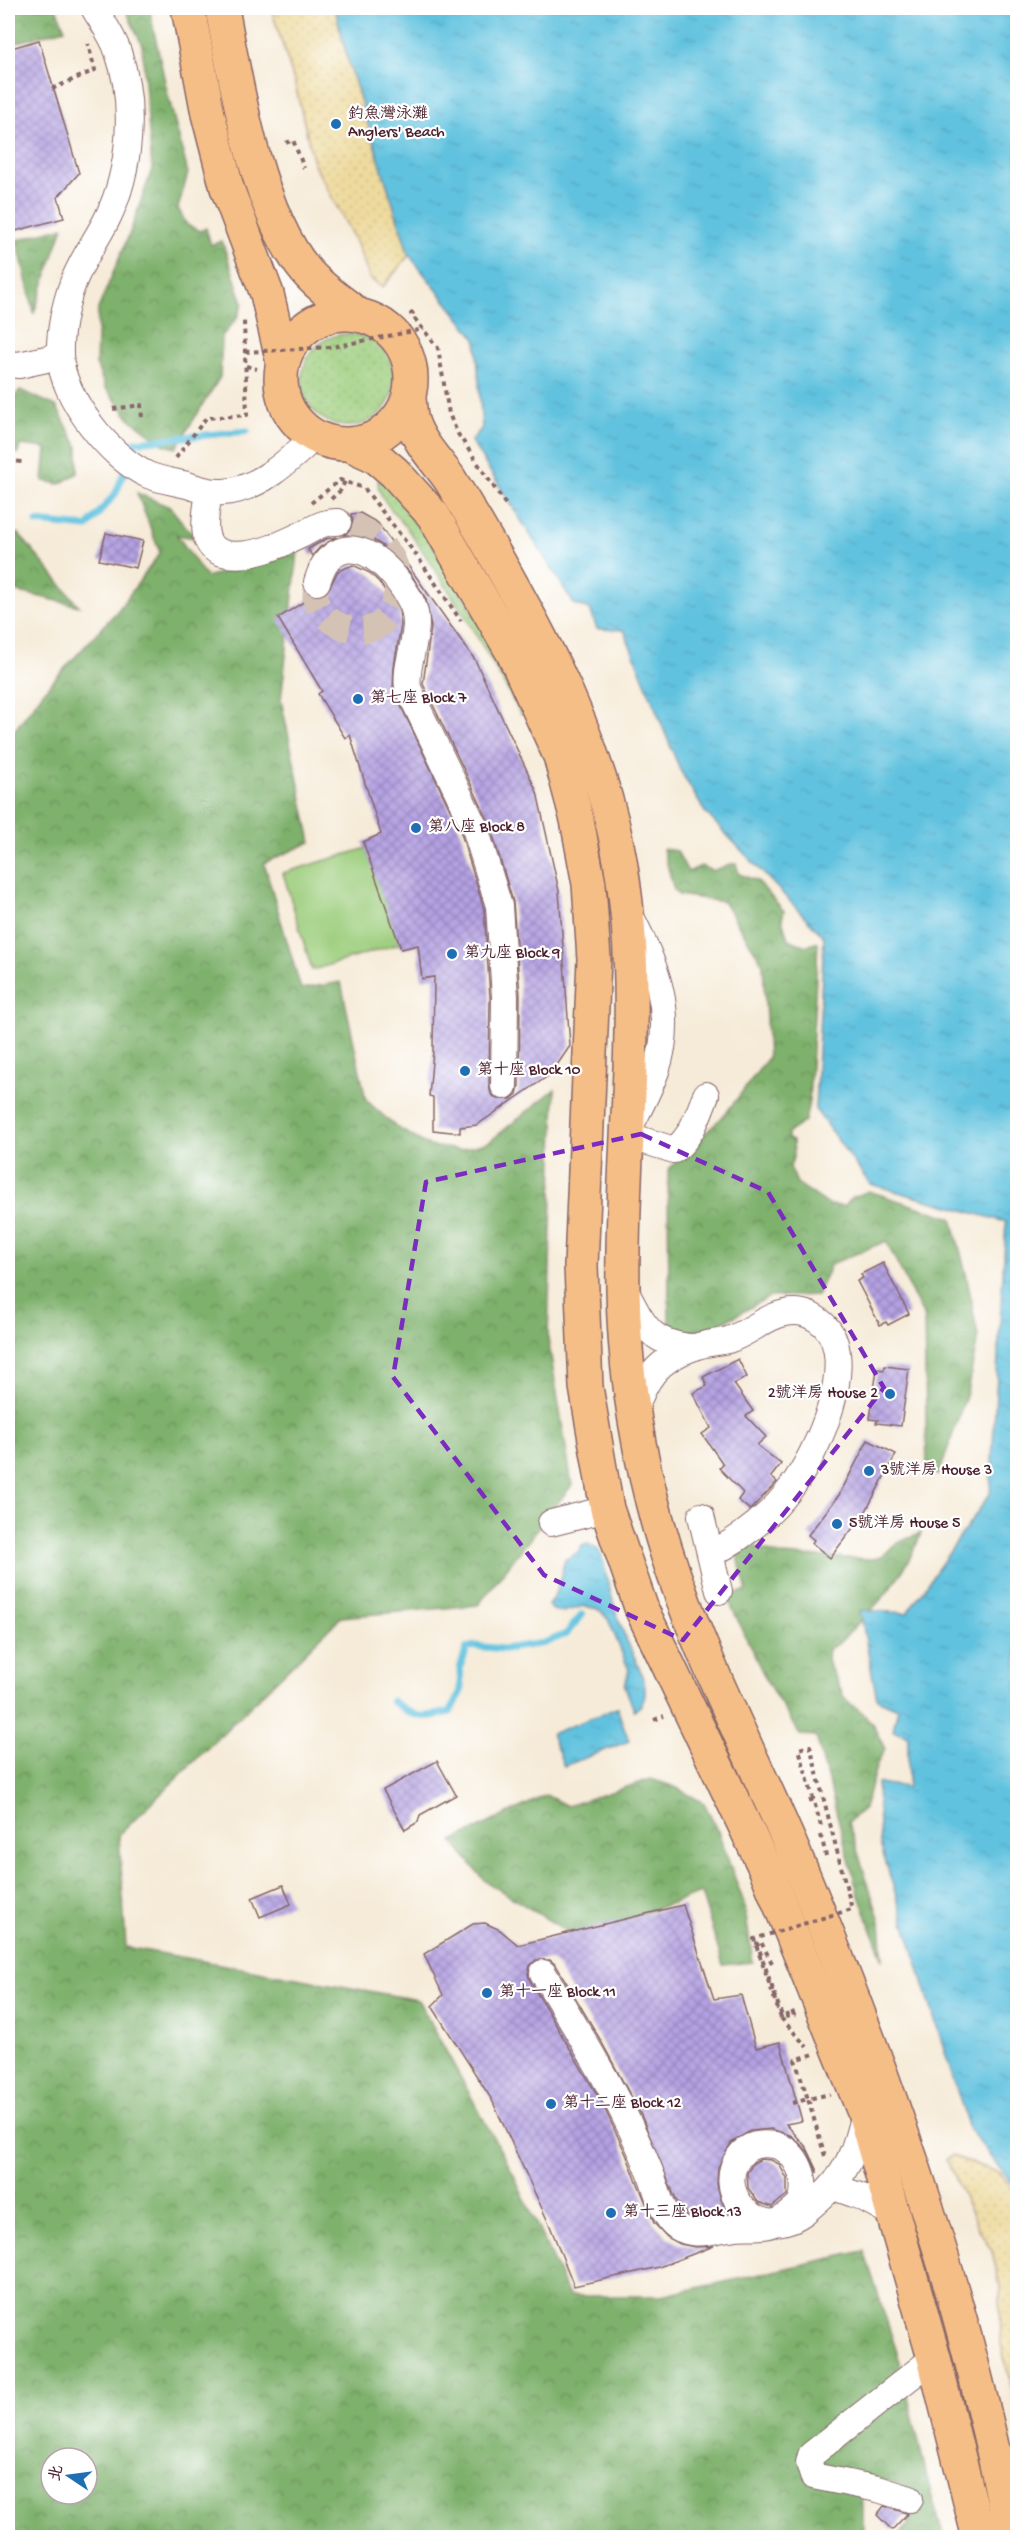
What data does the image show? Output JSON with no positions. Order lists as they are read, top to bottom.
{
  "places": [
    "釣魚灣泳灘 Anglers' Beach",
    "第七座 Block 7",
    "第八座 Block 8",
    "第九座 Block 9",
    "第十座 Block 10",
    "2號洋房 House 2",
    "3號洋房 House 3",
    "5號洋房 House 5",
    "第十一座 Block 11",
    "第十二座 Block 12",
    "第十三座 Block 13"
  ],
  "north": "left"
}
